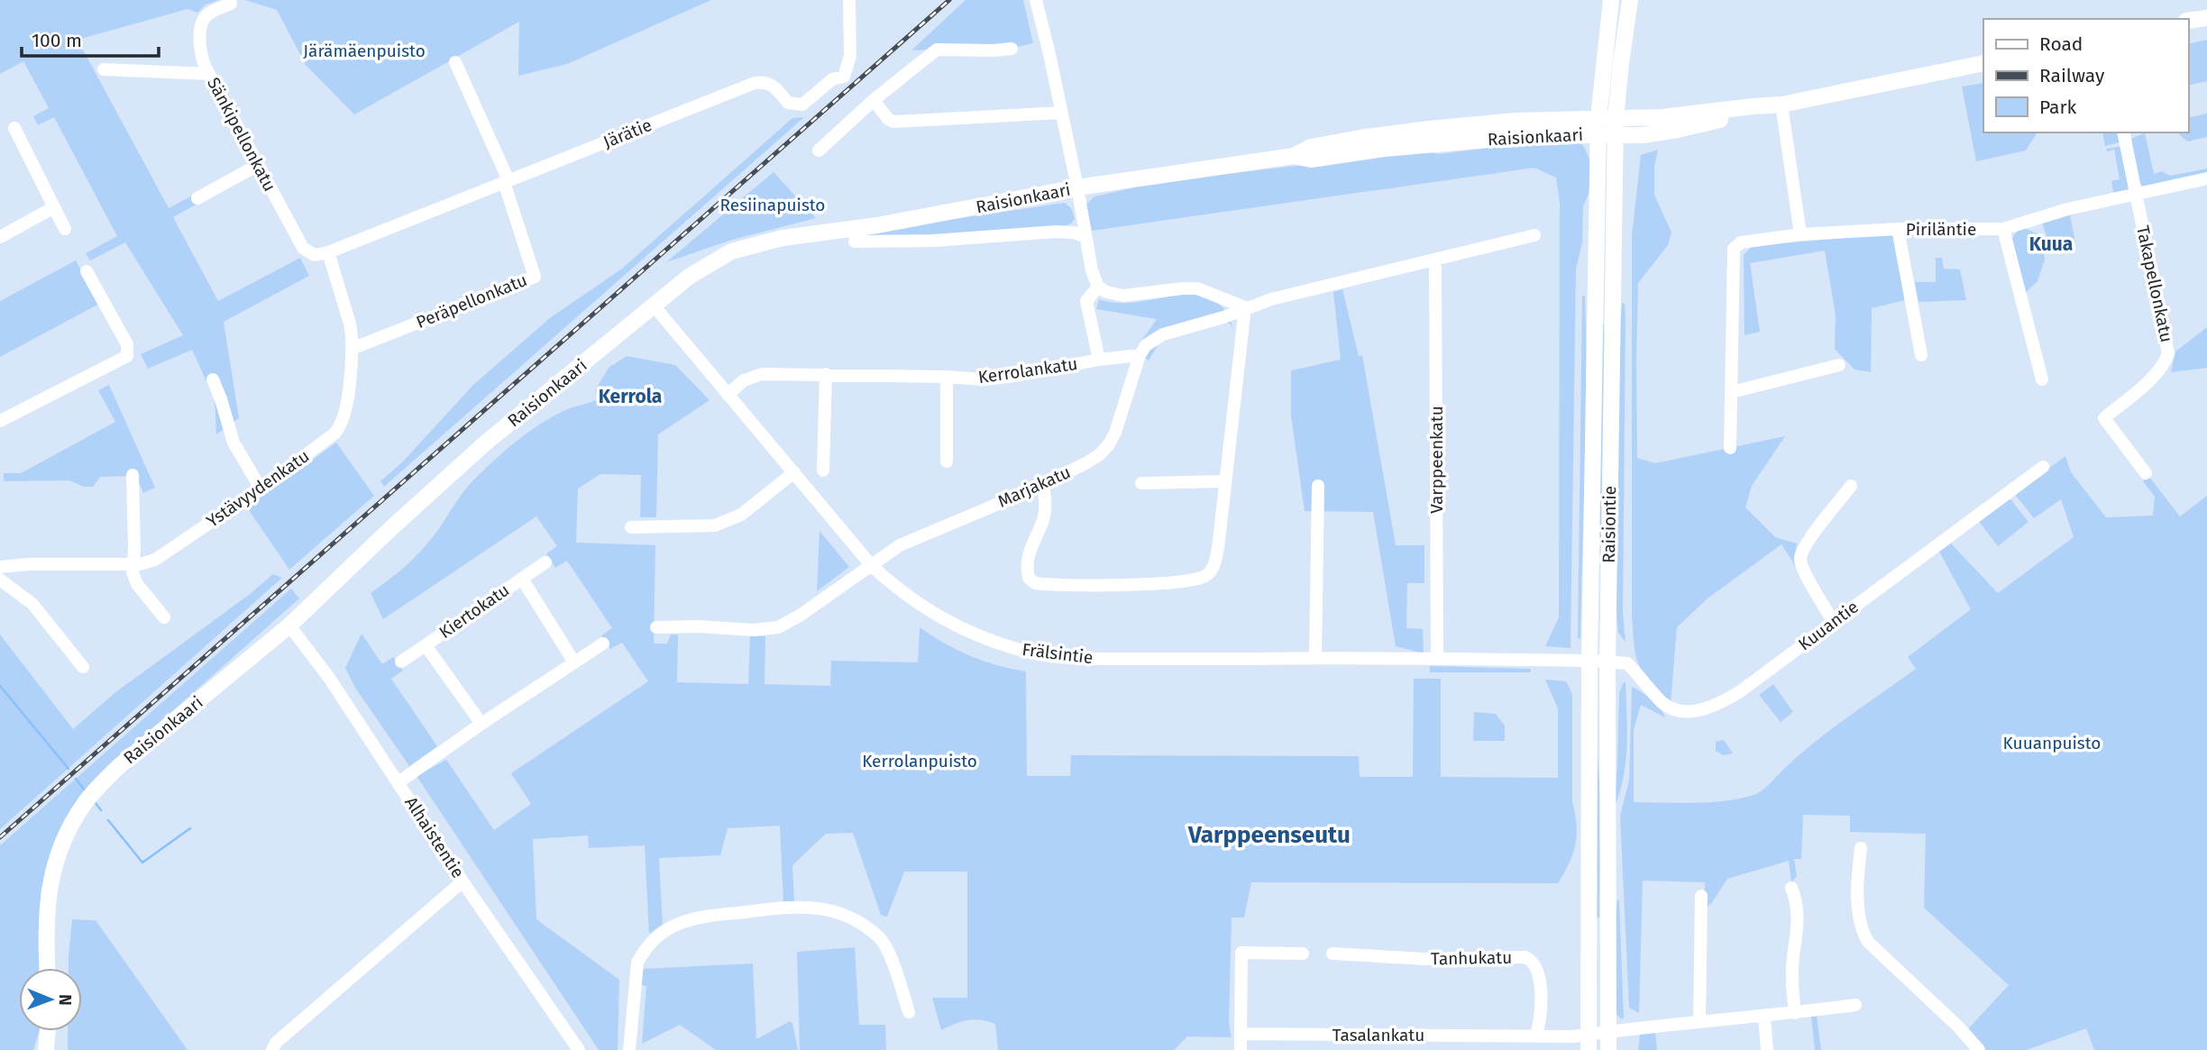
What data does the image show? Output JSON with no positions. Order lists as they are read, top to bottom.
{
  "streets": {
    "main road": ["Raisionkaari", "Raisiontie"],
    "street": [
      "Järätie",
      "Sänkipellonkatu",
      "Piriläntie",
      "Takapellonkatu",
      "Peräpellonkatu",
      "Kerrolankatu",
      "Varppeenkatu",
      "Marjakatu",
      "Ystävyydenkatu",
      "Kiertokatu",
      "Kuuantie",
      "Frälsintie",
      "Alhaistentie",
      "Tanhukatu",
      "Tasalankatu"
    ]
  },
  "crossings": [
    ["Järätie", "Sänkipellonkatu"],
    ["Järätie", "Peräpellonkatu"],
    ["Järätie", "Ystävyydenkatu"],
    ["Sänkipellonkatu", "Ystävyydenkatu"],
    ["Raisionkaari", "Raisiontie"],
    ["Raisionkaari", "Frälsintie"],
    ["Raisionkaari", "Alhaistentie"],
    ["Piriläntie", "Takapellonkatu"],
    ["Peräpellonkatu", "Ystävyydenkatu"],
    ["Kerrolankatu", "Marjakatu"],
    ["Kerrolankatu", "Frälsintie"],
    ["Varppeenkatu", "Frälsintie"],
    ["Marjakatu", "Frälsintie"],
    ["Raisiontie", "Kuuantie"],
    ["Raisiontie", "Frälsintie"],
    ["Raisiontie", "Tasalankatu"],
    ["Kuuantie", "Frälsintie"],
    ["Tanhukatu", "Tasalankatu"]
  ],
  "districts": ["Kuua", "Kerrola", "Varppeenseutu"],
  "parks": [
    "Järämäenpuisto",
    "Resiinapuisto",
    "Kuuanpuisto",
    "Kerrolanpuisto"
  ],
  "legend": ["Road", "Railway", "Park"],
  "scale_bar": "100 m",
  "north": "right"
}
